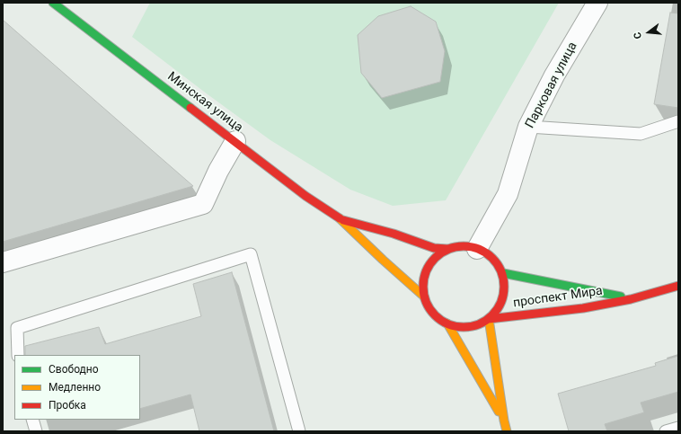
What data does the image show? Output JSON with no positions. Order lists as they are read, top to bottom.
{
  "streets": {
    "street": ["Парковая улица", "Минская улица", "проспект Мира"]
  },
  "crossings": [
    ["Парковая улица", "Минская улица"],
    ["Парковая улица", "проспект Мира"],
    ["Минская улица", "проспект Мира"]
  ],
  "legend": ["Свободно", "Медленно", "Пробка"],
  "north": "left"
}
